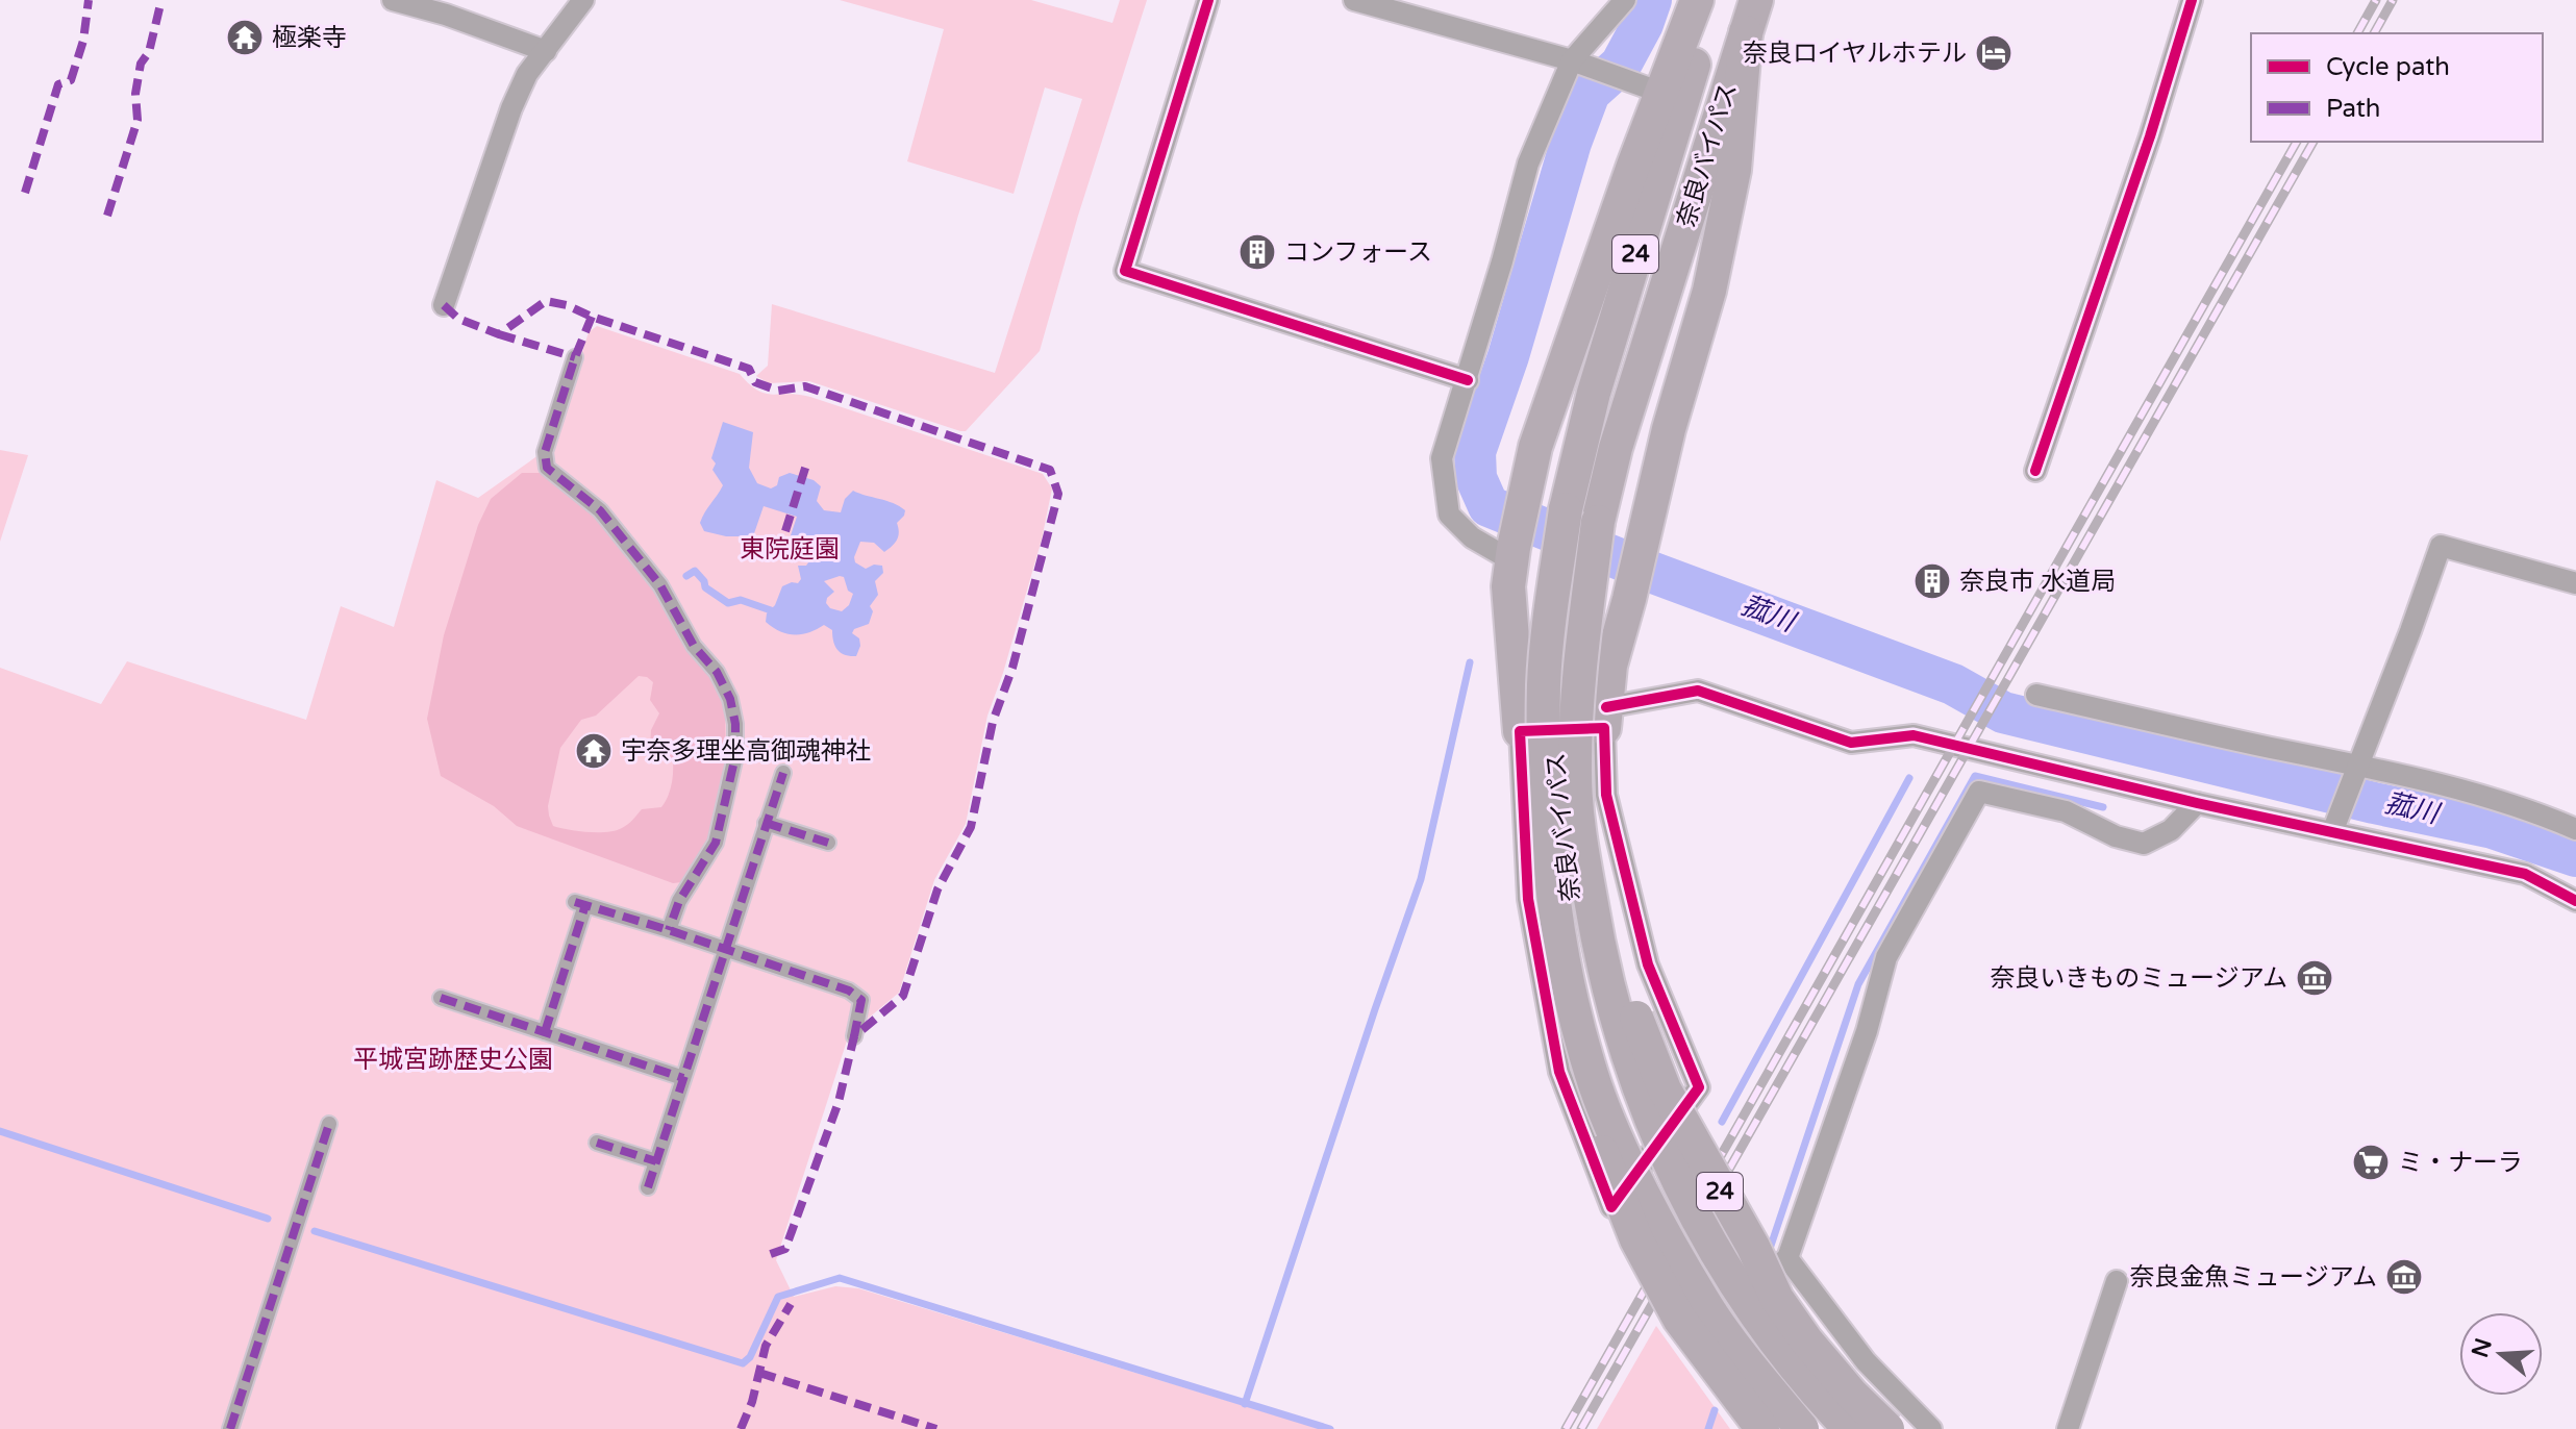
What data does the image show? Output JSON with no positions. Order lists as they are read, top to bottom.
{
  "streets": {
    "highway": ["奈良バイパス", "24"]
  },
  "crossings": [
    ["奈良バイパス", "24"]
  ],
  "water": ["菰川"],
  "parks": ["東院庭園", "平城宮跡歴史公園"],
  "places": {
    "temple": ["極楽寺", "宇奈多理坐高御魂神社"],
    "hotel": ["奈良ロイヤルホテル"],
    "building": ["コンフォース", "奈良市 水道局"],
    "museum": ["奈良いきものミュージアム", "奈良金魚ミュージアム"],
    "supermarket": ["ミ・ナーラ"]
  },
  "legend": ["Cycle path", "Path"],
  "north": "left"
}
